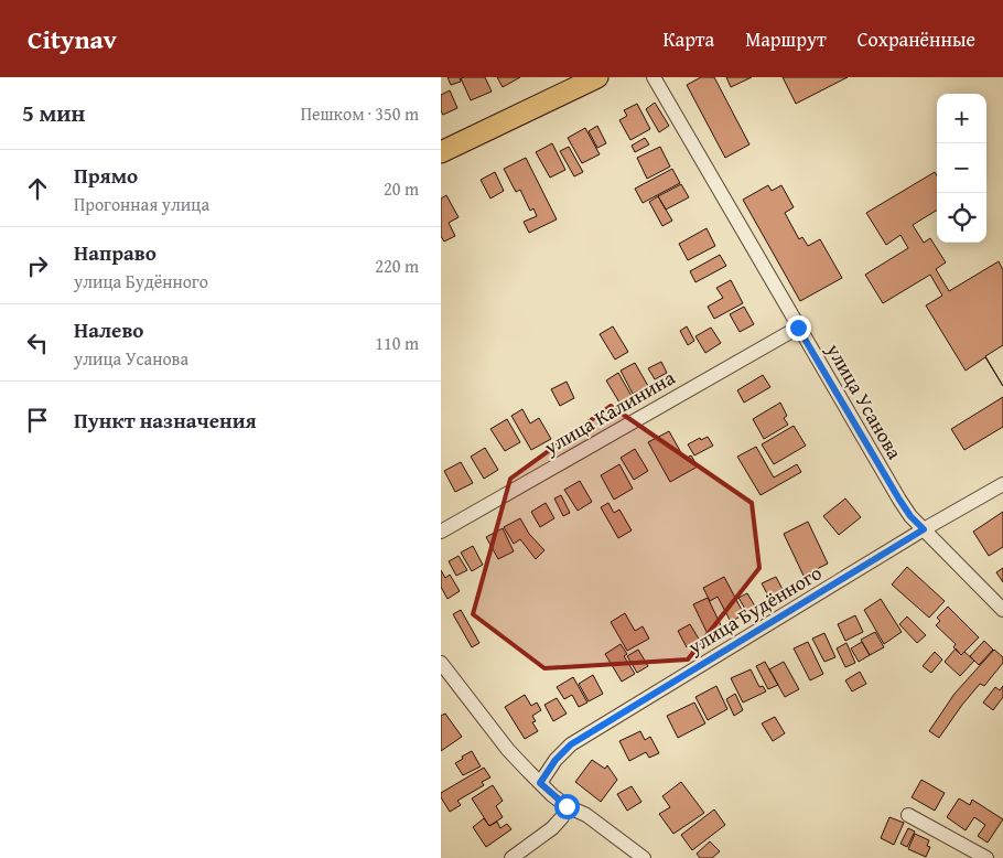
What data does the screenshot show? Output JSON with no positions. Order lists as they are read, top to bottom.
{
  "streets": {
    "street": ["улица Усанова", "улица Калинина", "улица Будённого"]
  },
  "crossings": [
    ["улица Усанова", "улица Калинина"],
    ["улица Усанова", "улица Будённого"]
  ],
  "page": {
    "header": "Citynav",
    "nav": ["Карта", "Маршрут", "Сохранённые"],
    "heading": ["5 мин", "Пешком · 350 m"],
    "map_buttons": ["+", "−"],
    "list": [
      ["Прямо", "Прогонная улица", "20 m"],
      ["Направо", "улица Будённого", "220 m"],
      ["Налево", "улица Усанова", "110 m"],
      "Пункт назначения"
    ]
  }
}
